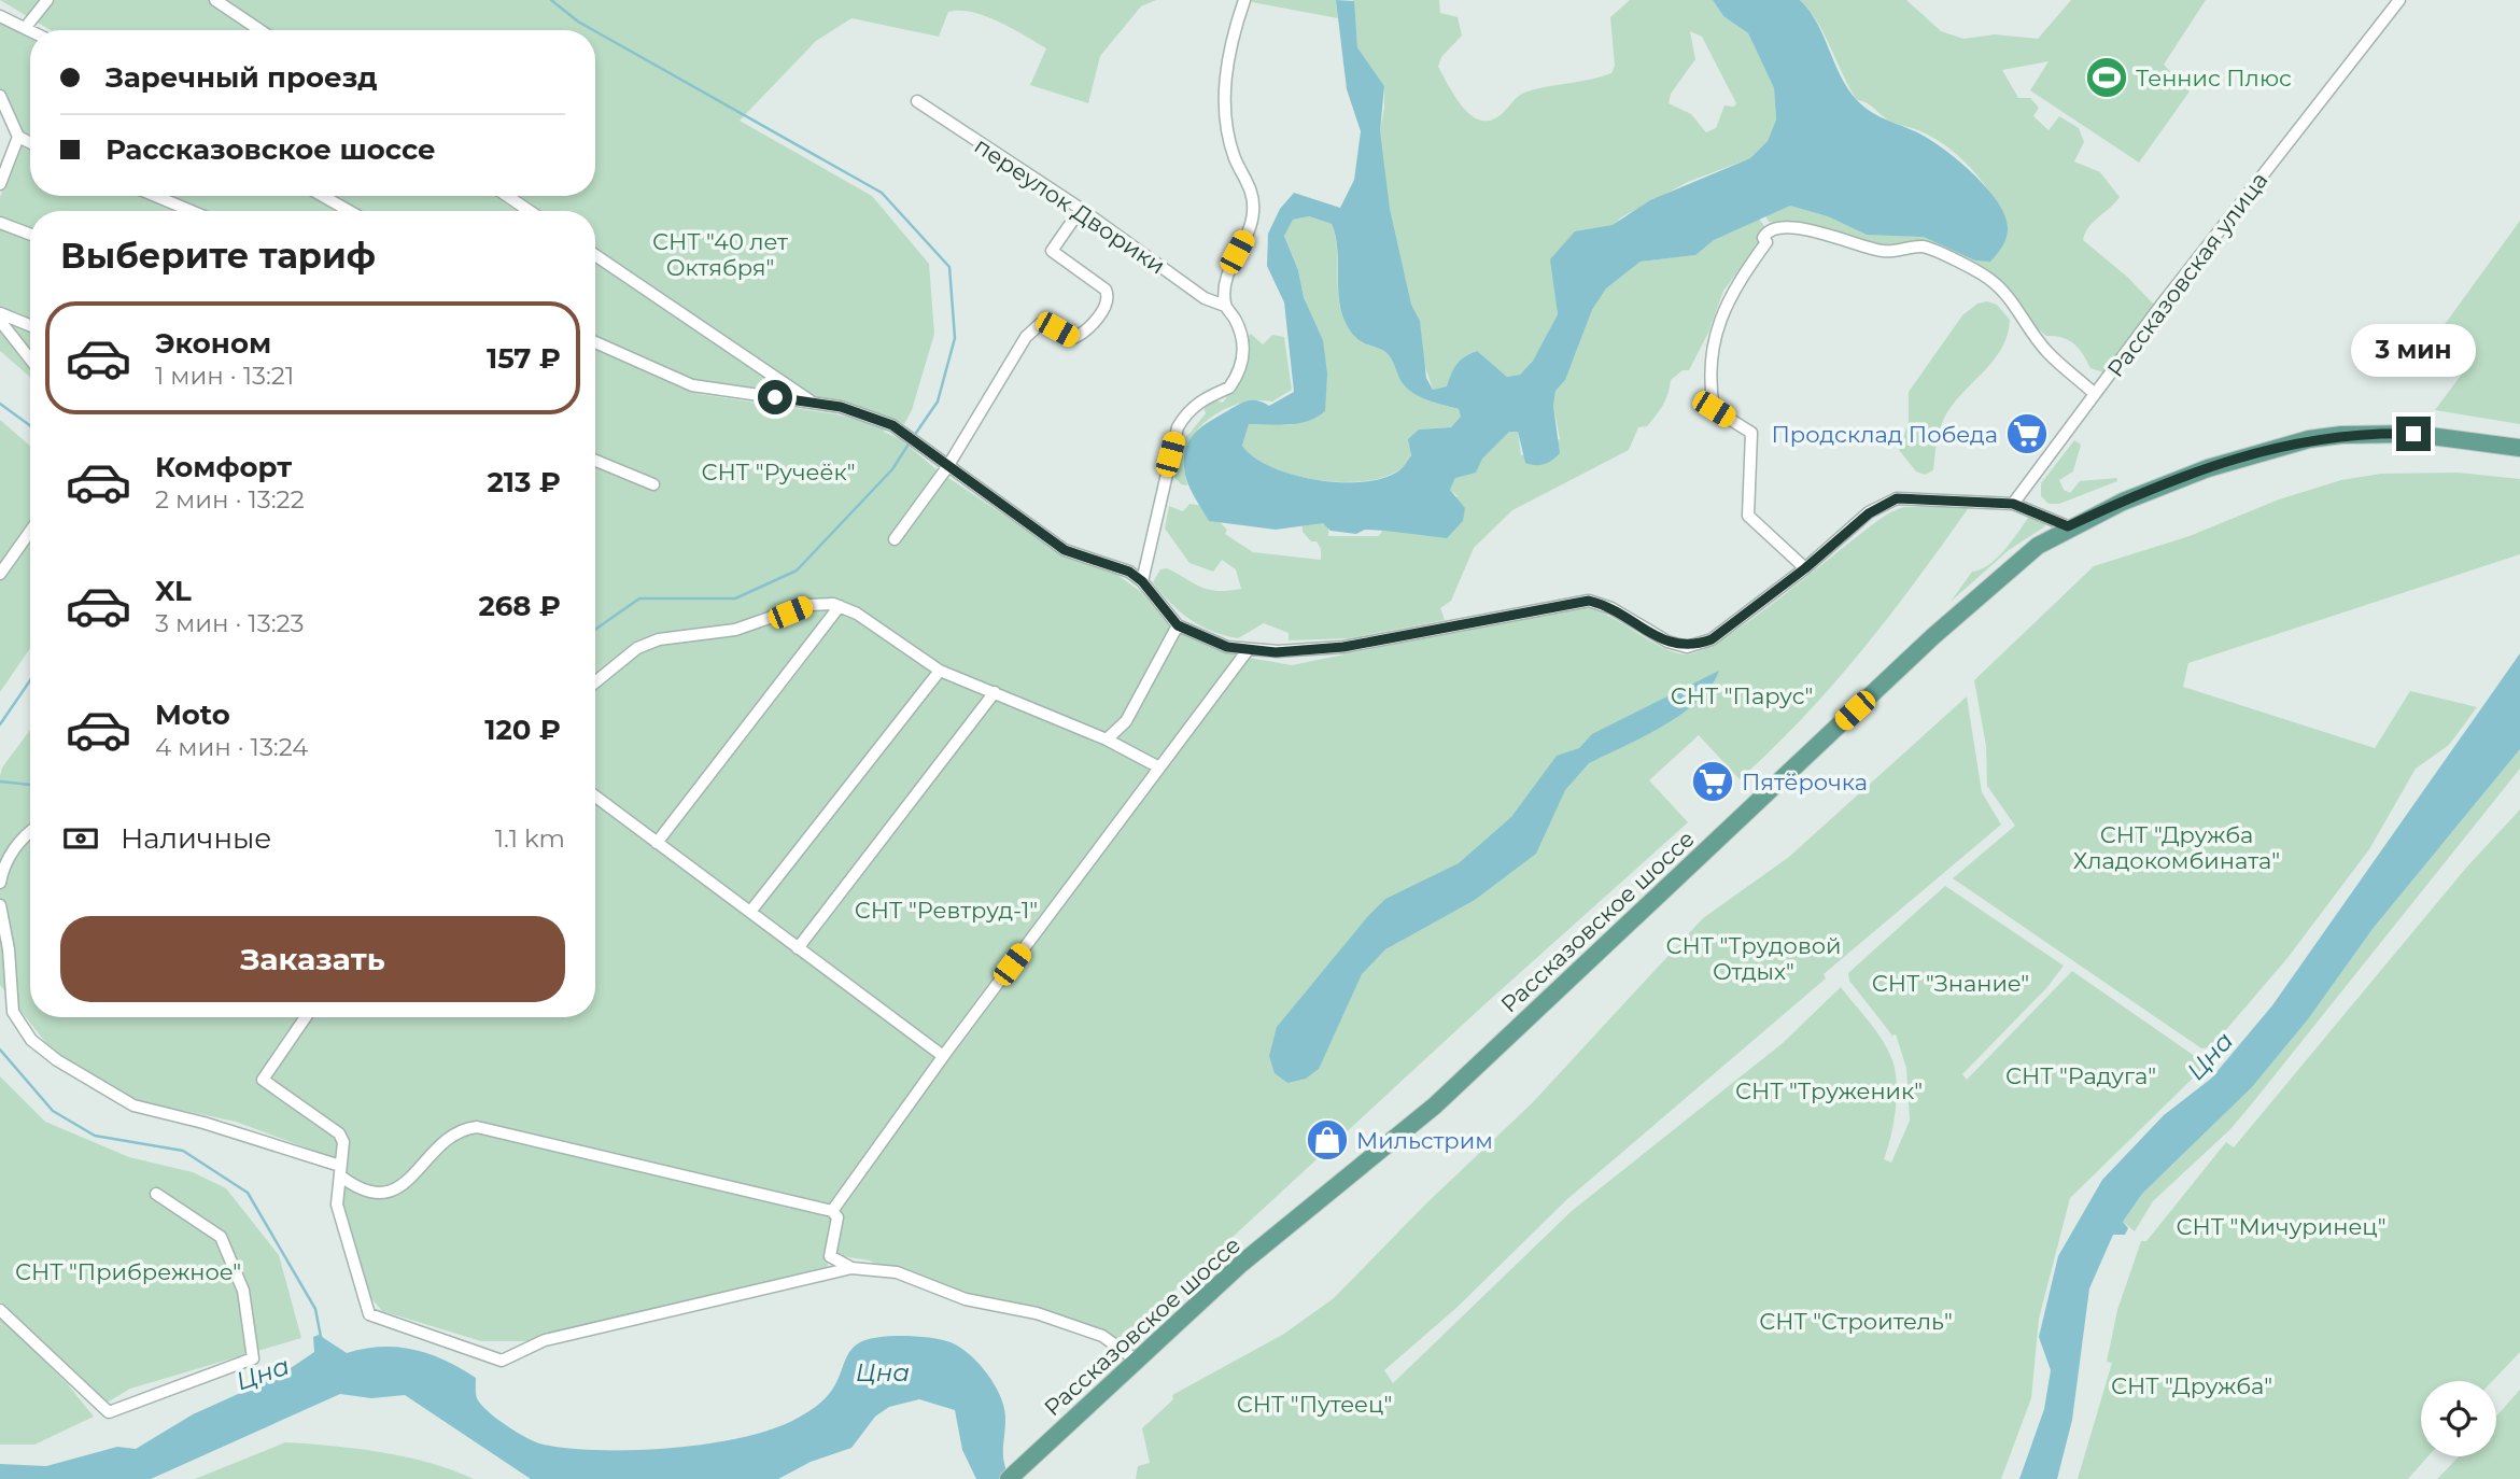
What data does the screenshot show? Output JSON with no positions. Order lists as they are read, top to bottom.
{
  "streets": {
    "main road": ["Рассказовское шоссе"],
    "street": ["переулок Дворики", "Рассказовская улица"]
  },
  "water": ["Цна"],
  "parks": [
    "СНТ \"40 лет Октября\"",
    "СНТ \"Ручеёк\"",
    "СНТ \"Парус\"",
    "СНТ \"Дружба Хладокомбината\"",
    "СНТ \"Ревтруд-1\"",
    "СНТ \"Трудовой Отдых\"",
    "СНТ \"Знание\"",
    "СНТ \"Радуга\"",
    "СНТ \"Труженик\"",
    "СНТ \"Мичуринец\"",
    "СНТ \"Прибрежное\"",
    "СНТ \"Строитель\"",
    "СНТ \"Дружба\"",
    "СНТ \"Путеец\""
  ],
  "places": {
    "sports": ["Теннис Плюс"],
    "supermarket": ["Продсклад Победа", "Пятёрочка"],
    "shop": ["Мильстрим"]
  },
  "page": {
    "banner": ["Заречный проезд", "Рассказовское шоссе"],
    "heading": "Выберите тариф",
    "list": [
      {
        "name": "Эконом",
        "note": "1 мин · 13:21",
        "value": "157 ₽"
      },
      {
        "name": "Комфорт",
        "note": "2 мин · 13:22",
        "value": "213 ₽"
      },
      {
        "name": "XL",
        "note": "3 мин · 13:23",
        "value": "268 ₽"
      },
      {
        "name": "Moto",
        "note": "4 мин · 13:24",
        "value": "120 ₽"
      }
    ],
    "bubble": "3 мин",
    "pay": ["Наличные", "1.1 km"],
    "buttons": "Заказать"
  }
}
